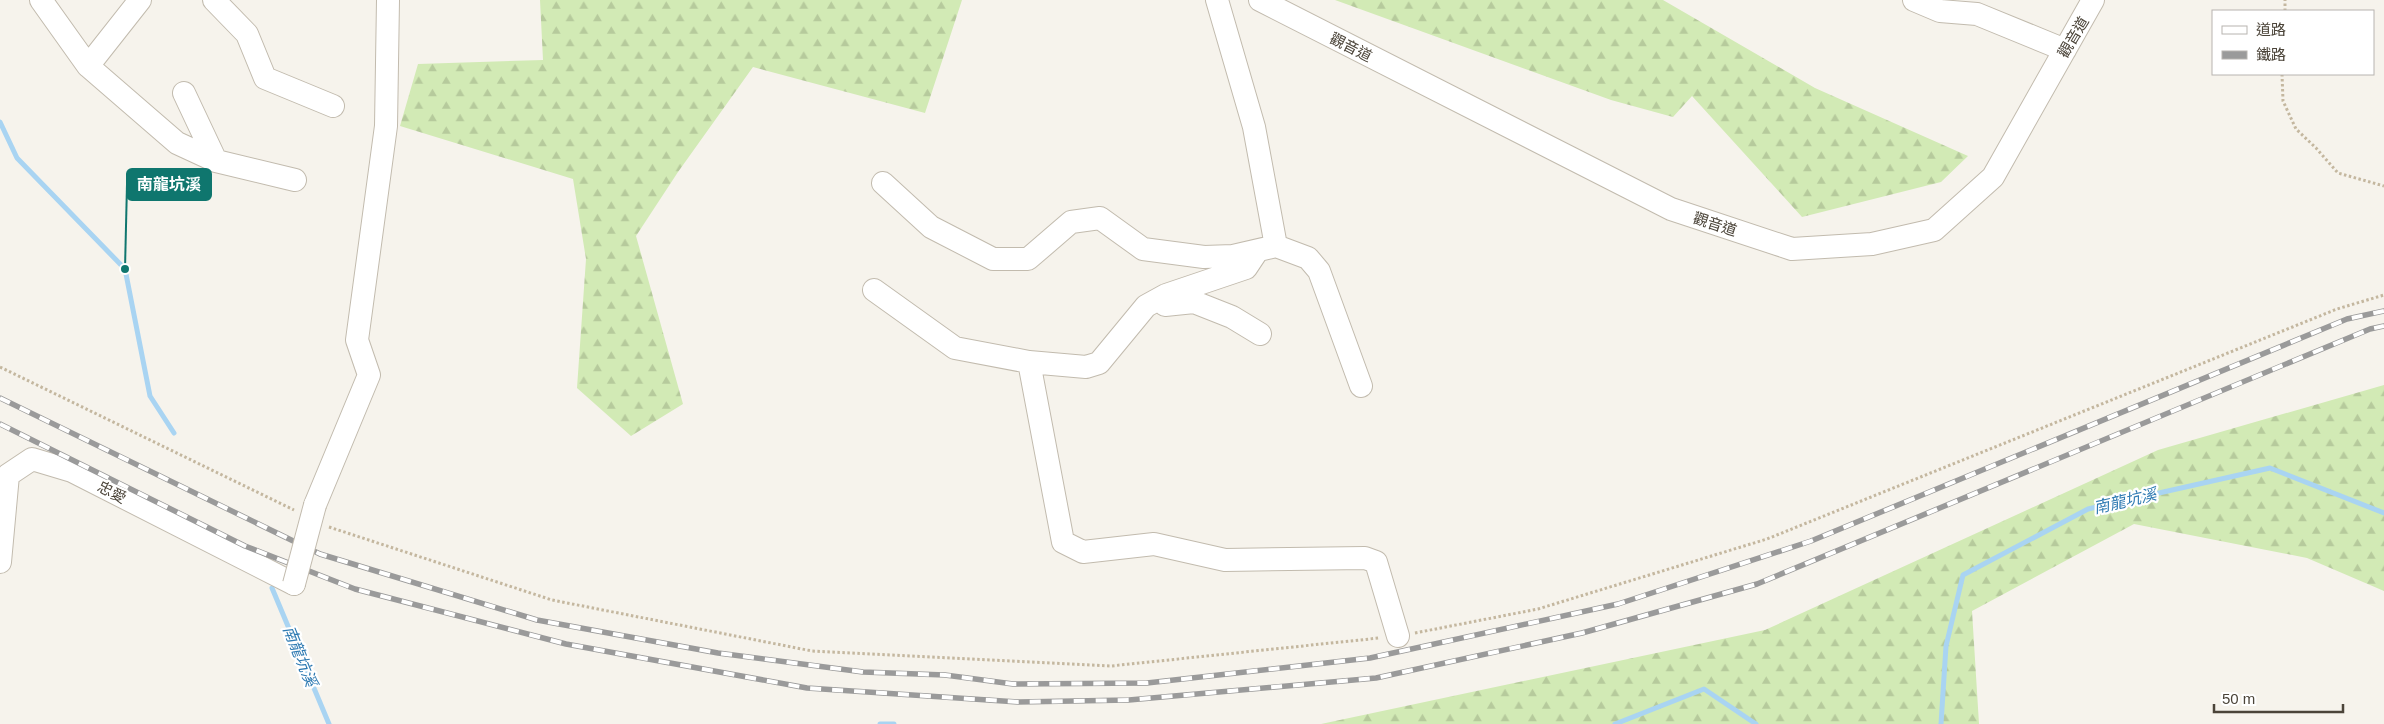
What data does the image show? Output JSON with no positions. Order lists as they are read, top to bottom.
{
  "streets": {
    "street": ["觀音道", "忠愛"]
  },
  "water": ["南龍坑溪"],
  "places": ["南龍坑溪"],
  "legend": ["道路", "鐵路"],
  "scale_bar": "50 m"
}
